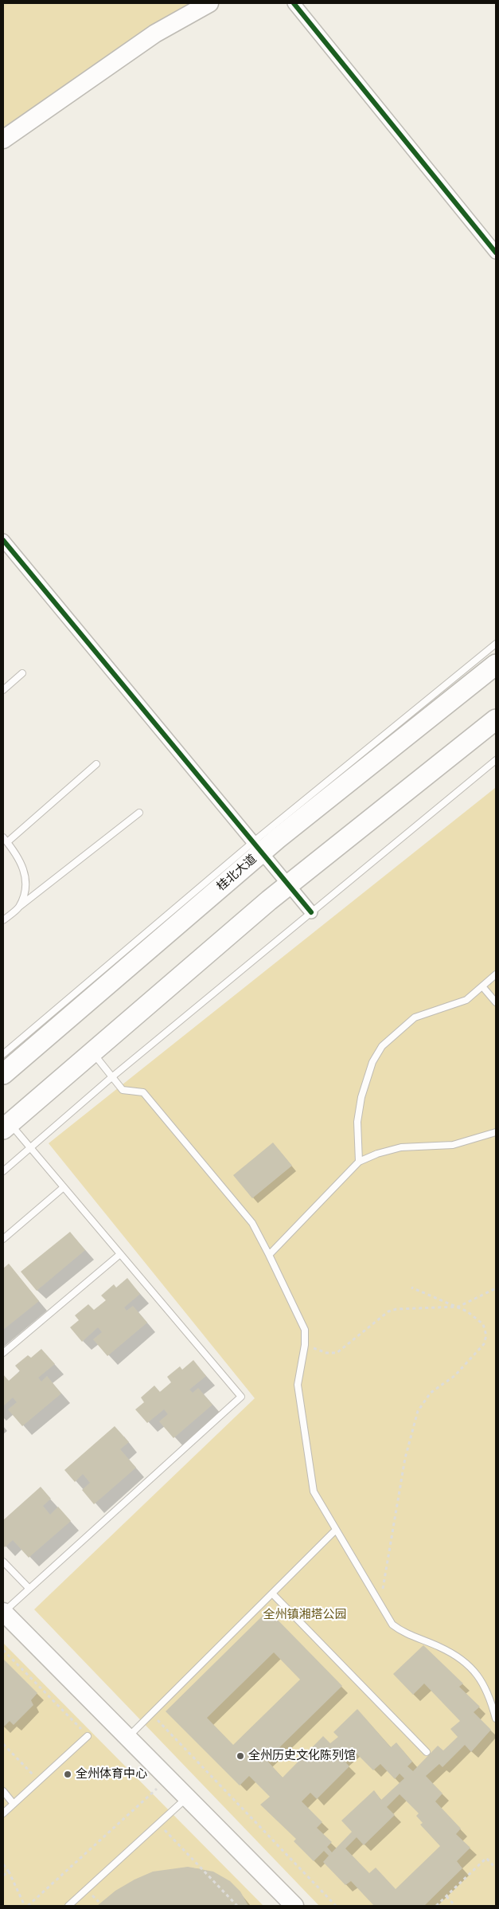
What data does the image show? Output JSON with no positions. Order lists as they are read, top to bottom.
{
  "streets": {
    "main road": ["桂北大道"]
  },
  "parks": ["全州镇湘塔公园"],
  "places": ["全州历史文化陈列馆", "全州体育中心"]
}
